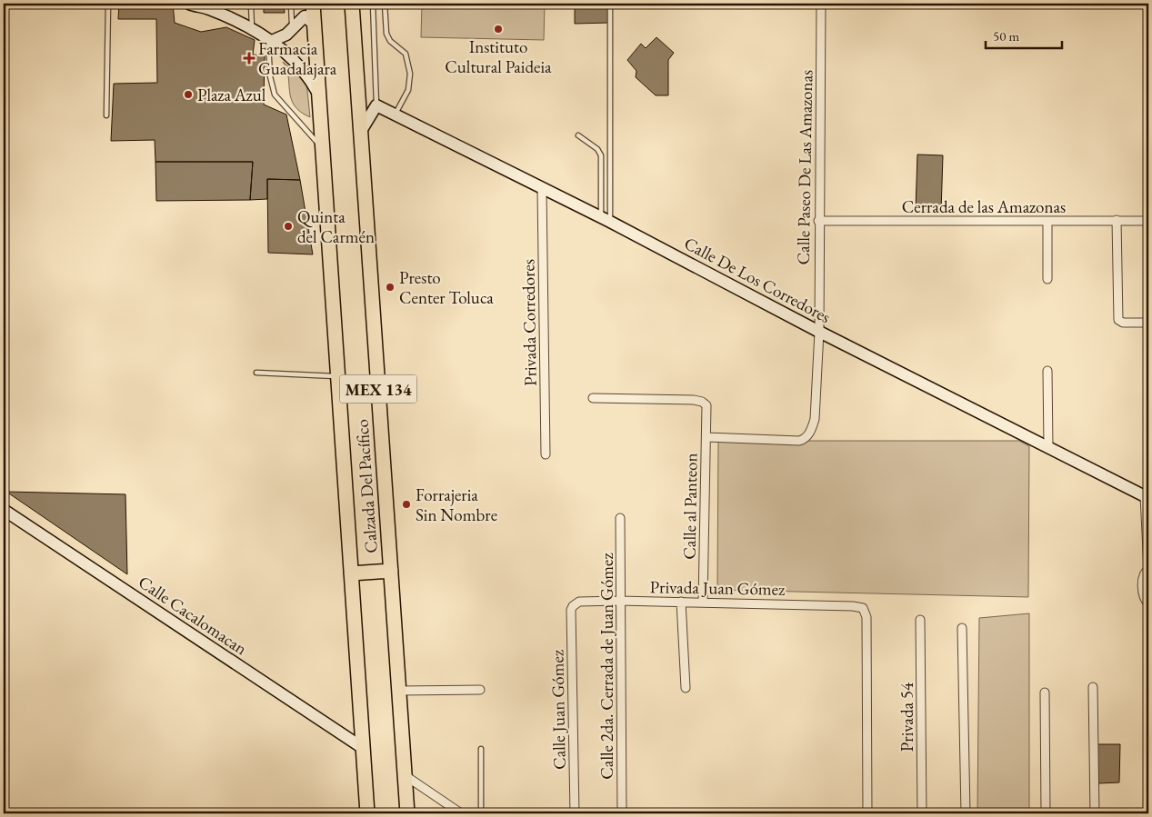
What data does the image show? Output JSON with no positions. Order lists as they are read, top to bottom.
{
  "streets": {
    "main road": [
      "Calle De Los Corredores",
      "MEX 134",
      "Calzada Del Pacífico",
      "Calle Cacalomacan"
    ],
    "street": [
      "Calle Paseo De Las Amazonas",
      "Cerrada de las Amazonas",
      "Privada Corredores",
      "Calle al Panteon",
      "Privada Juan Gómez",
      "Calle 2da. Cerrada de Juan Gómez",
      "Calle Juan Gómez",
      "Privada 54"
    ]
  },
  "crossings": [
    ["Calle Paseo De Las Amazonas", "Cerrada de las Amazonas"],
    ["Calle Paseo De Las Amazonas", "Calle De Los Corredores"],
    ["Calle Paseo De Las Amazonas", "Calle al Panteon"],
    ["Calle De Los Corredores", "Privada Corredores"],
    ["Calle De Los Corredores", "Calle al Panteon"],
    ["MEX 134", "Calzada Del Pacífico"],
    ["MEX 134", "Calle Cacalomacan"],
    ["Calzada Del Pacífico", "Calle Cacalomacan"],
    ["Calle al Panteon", "Privada Juan Gómez"],
    ["Privada Juan Gómez", "Calle 2da. Cerrada de Juan Gómez"],
    ["Privada Juan Gómez", "Calle Juan Gómez"]
  ],
  "places": {
    "other": [
      "Instituto Cultural Paideia",
      "Plaza Azul",
      "Quinta del Carmén",
      "Presto Center Toluca",
      "Forrajeria Sin Nombre"
    ],
    "health": ["Farmacia Guadalajara"]
  },
  "scale_bar": "50 m"
}
